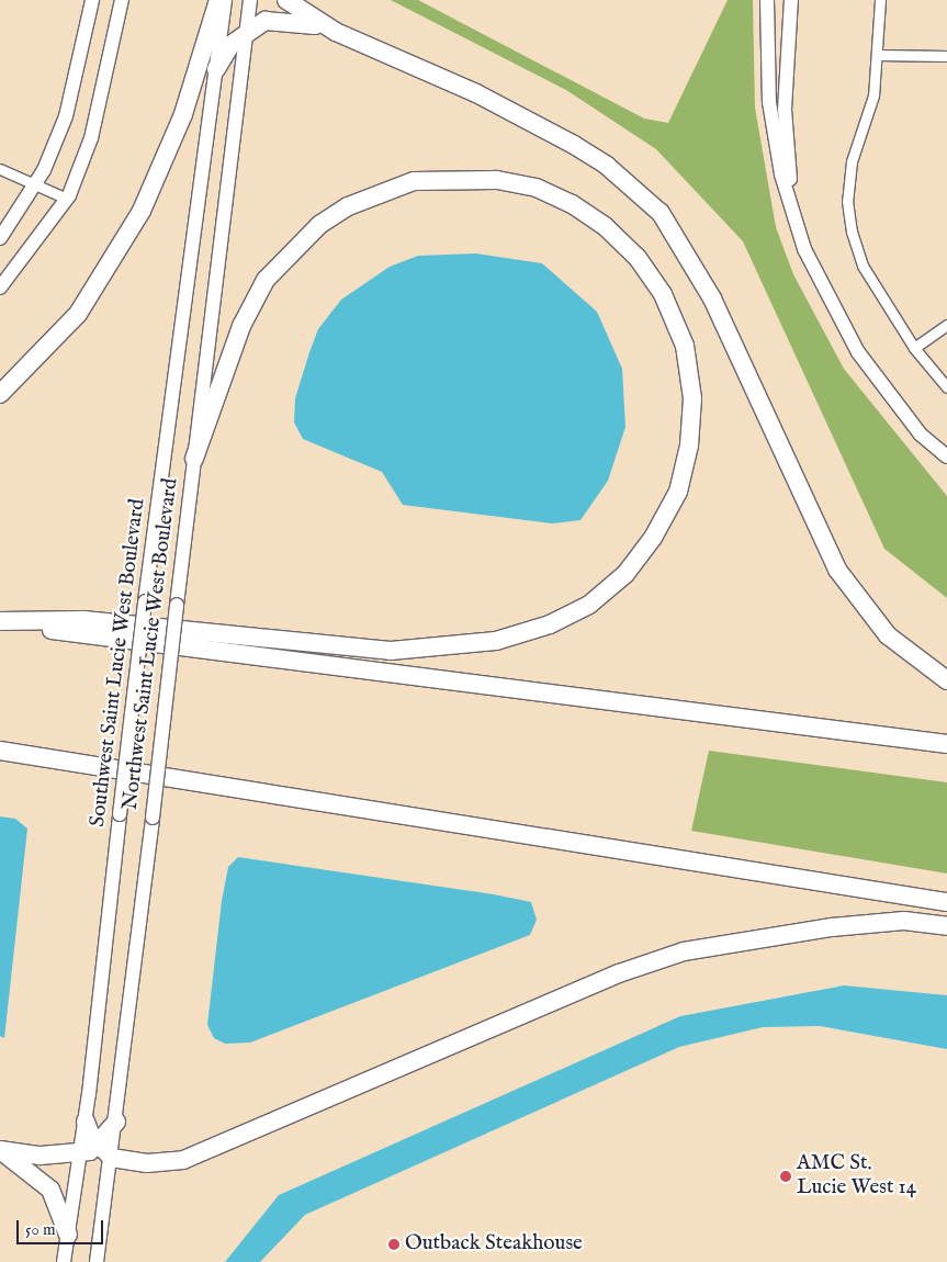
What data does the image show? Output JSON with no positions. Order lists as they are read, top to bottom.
{
  "streets": {
    "main road": ["Northwest Saint Lucie West Boulevard", "Southwest Saint Lucie West Boulevard"]
  },
  "places": ["AMC St. Lucie West 14", "Outback Steakhouse"],
  "scale_bar": "50 m"
}
